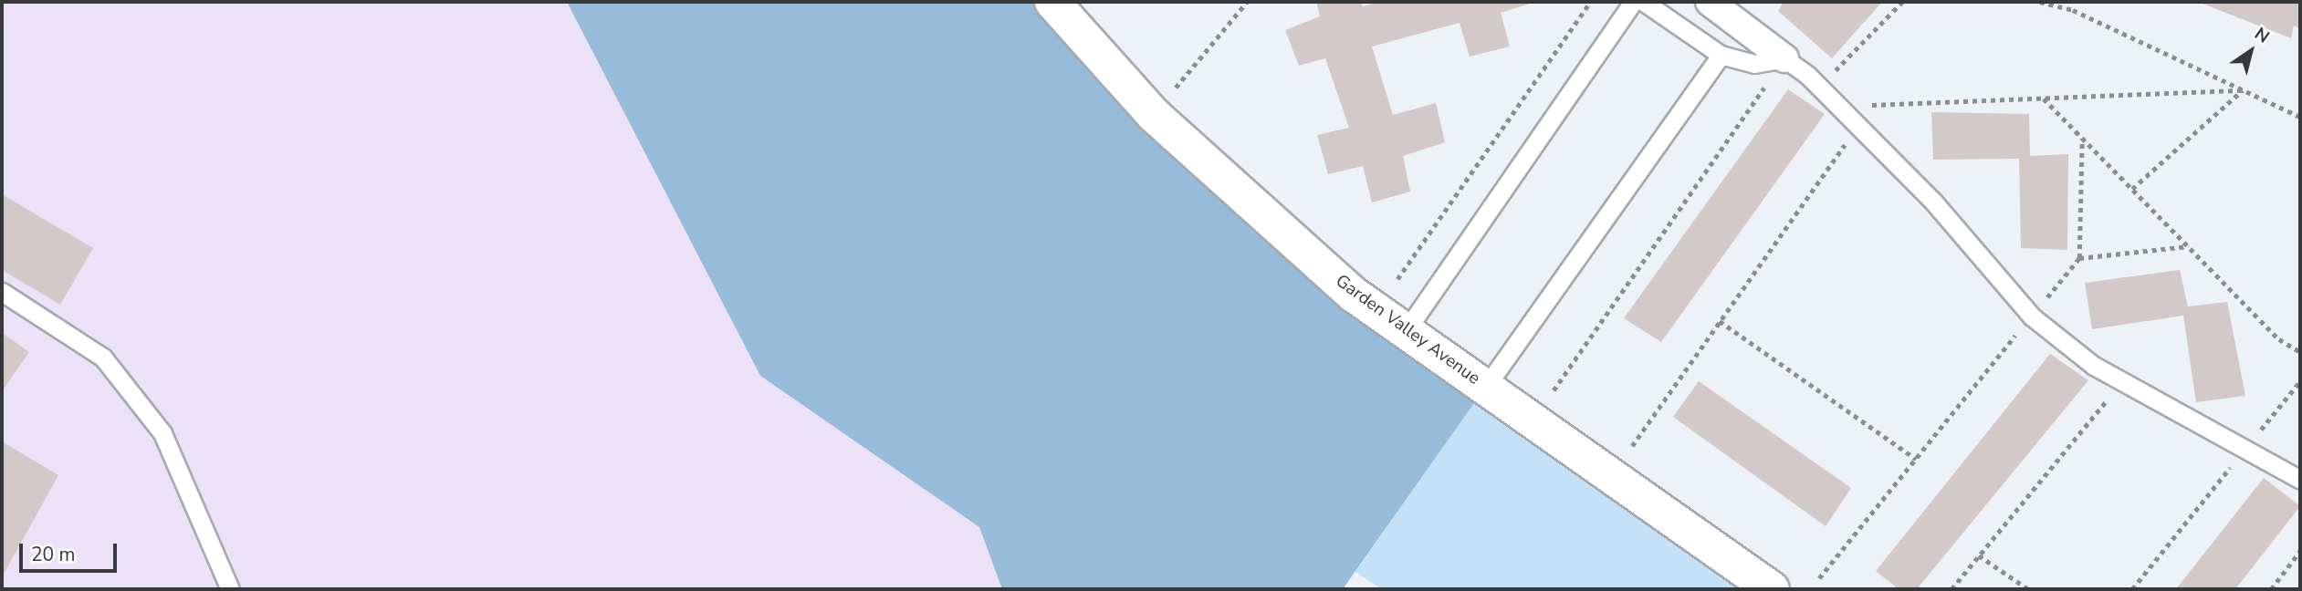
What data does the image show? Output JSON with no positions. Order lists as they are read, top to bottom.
{
  "streets": {
    "street": ["Garden Valley Avenue"]
  },
  "scale_bar": "20 m",
  "north": "top right"
}
